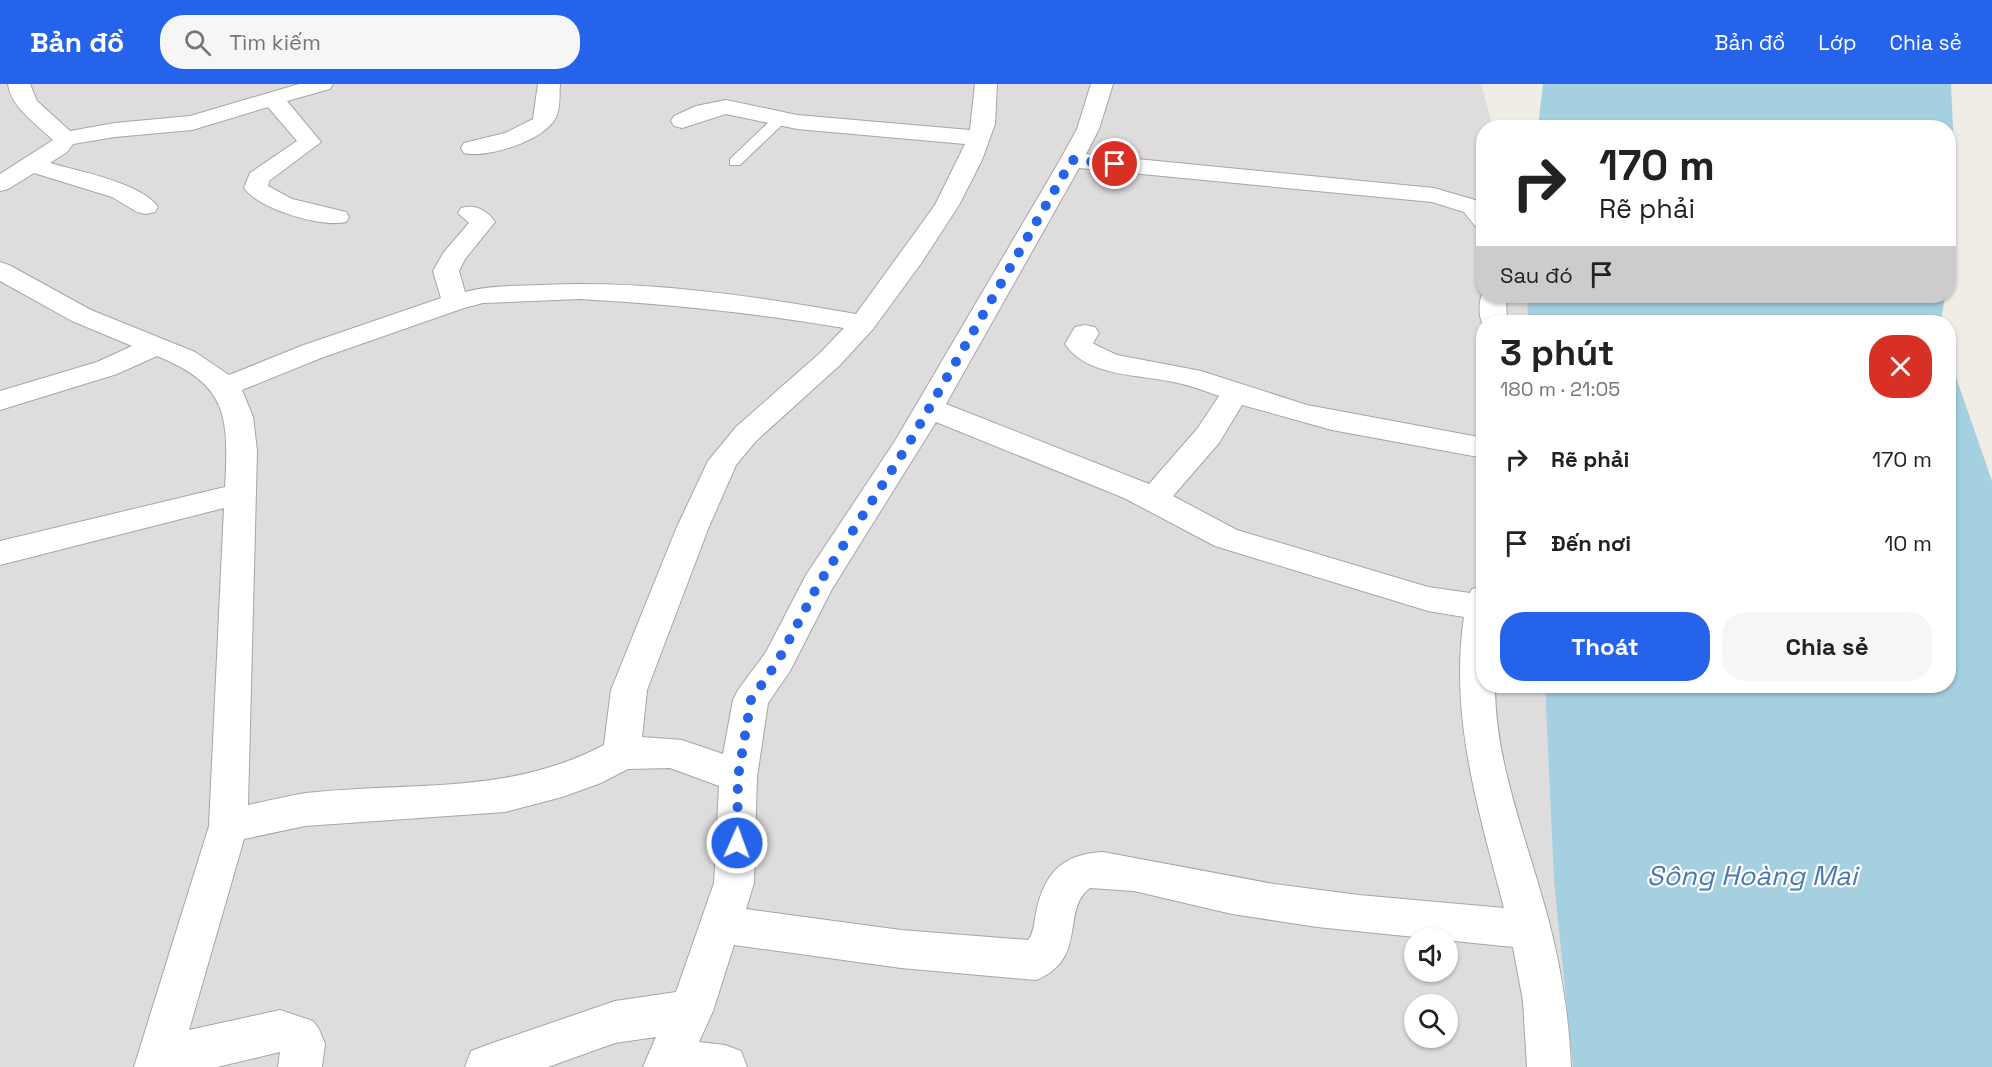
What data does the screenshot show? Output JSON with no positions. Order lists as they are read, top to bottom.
{
  "water": ["Sông Hoàng Mai"],
  "page": {
    "header": "Bản đồ",
    "search": "Tìm kiếm",
    "nav": ["Bản đồ", "Lớp", "Chia sẻ"],
    "turn": ["170 m", "Rẽ phải"],
    "then": "Sau đó",
    "heading": ["3 phút", "180 m · 21:05"],
    "list": [
      {
        "name": "Rẽ phải",
        "value": "170 m"
      },
      {
        "name": "Đến nơi",
        "value": "10 m"
      }
    ],
    "buttons": ["Thoát", "Chia sẻ"]
  }
}
